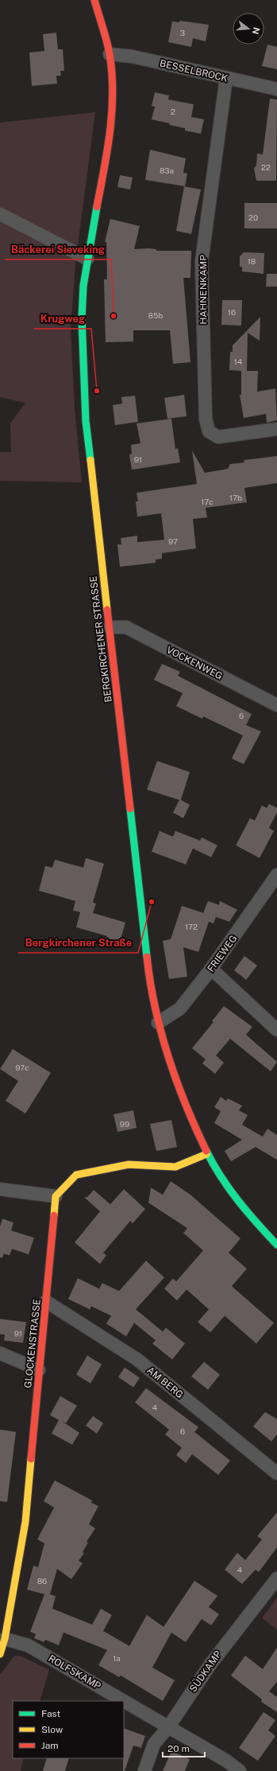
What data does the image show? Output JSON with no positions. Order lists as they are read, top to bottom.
{
  "streets": {
    "street": [
      "BESSELBROCK",
      "HAHNENKAMP",
      "BERGKIRCHENER STRASSE",
      "VOCKENWEG",
      "FRIEWEG",
      "GLOCKENSTRASSE",
      "AM BERG",
      "SÜDKAMP",
      "ROLFSKAMP"
    ]
  },
  "crossings": [
    ["BESSELBROCK", "HAHNENKAMP"],
    ["BESSELBROCK", "BERGKIRCHENER STRASSE"],
    ["BERGKIRCHENER STRASSE", "VOCKENWEG"],
    ["BERGKIRCHENER STRASSE", "FRIEWEG"],
    ["GLOCKENSTRASSE", "AM BERG"],
    ["GLOCKENSTRASSE", "ROLFSKAMP"],
    ["SÜDKAMP", "ROLFSKAMP"]
  ],
  "places": ["Bäckerei Sieveking", "Krugweg", "Bergkirchener Straße"],
  "house_numbers": [
    "3",
    "2",
    "22",
    "83a",
    "20",
    "18",
    "16",
    "85b",
    "14",
    "91",
    "17b",
    "17c",
    "97",
    "6",
    "172",
    "97c",
    "99",
    "91",
    "4",
    "6",
    "4",
    "86",
    "1a"
  ],
  "legend": ["Fast", "Slow", "Jam"],
  "scale_bar": "20 m",
  "north": "right"
}
